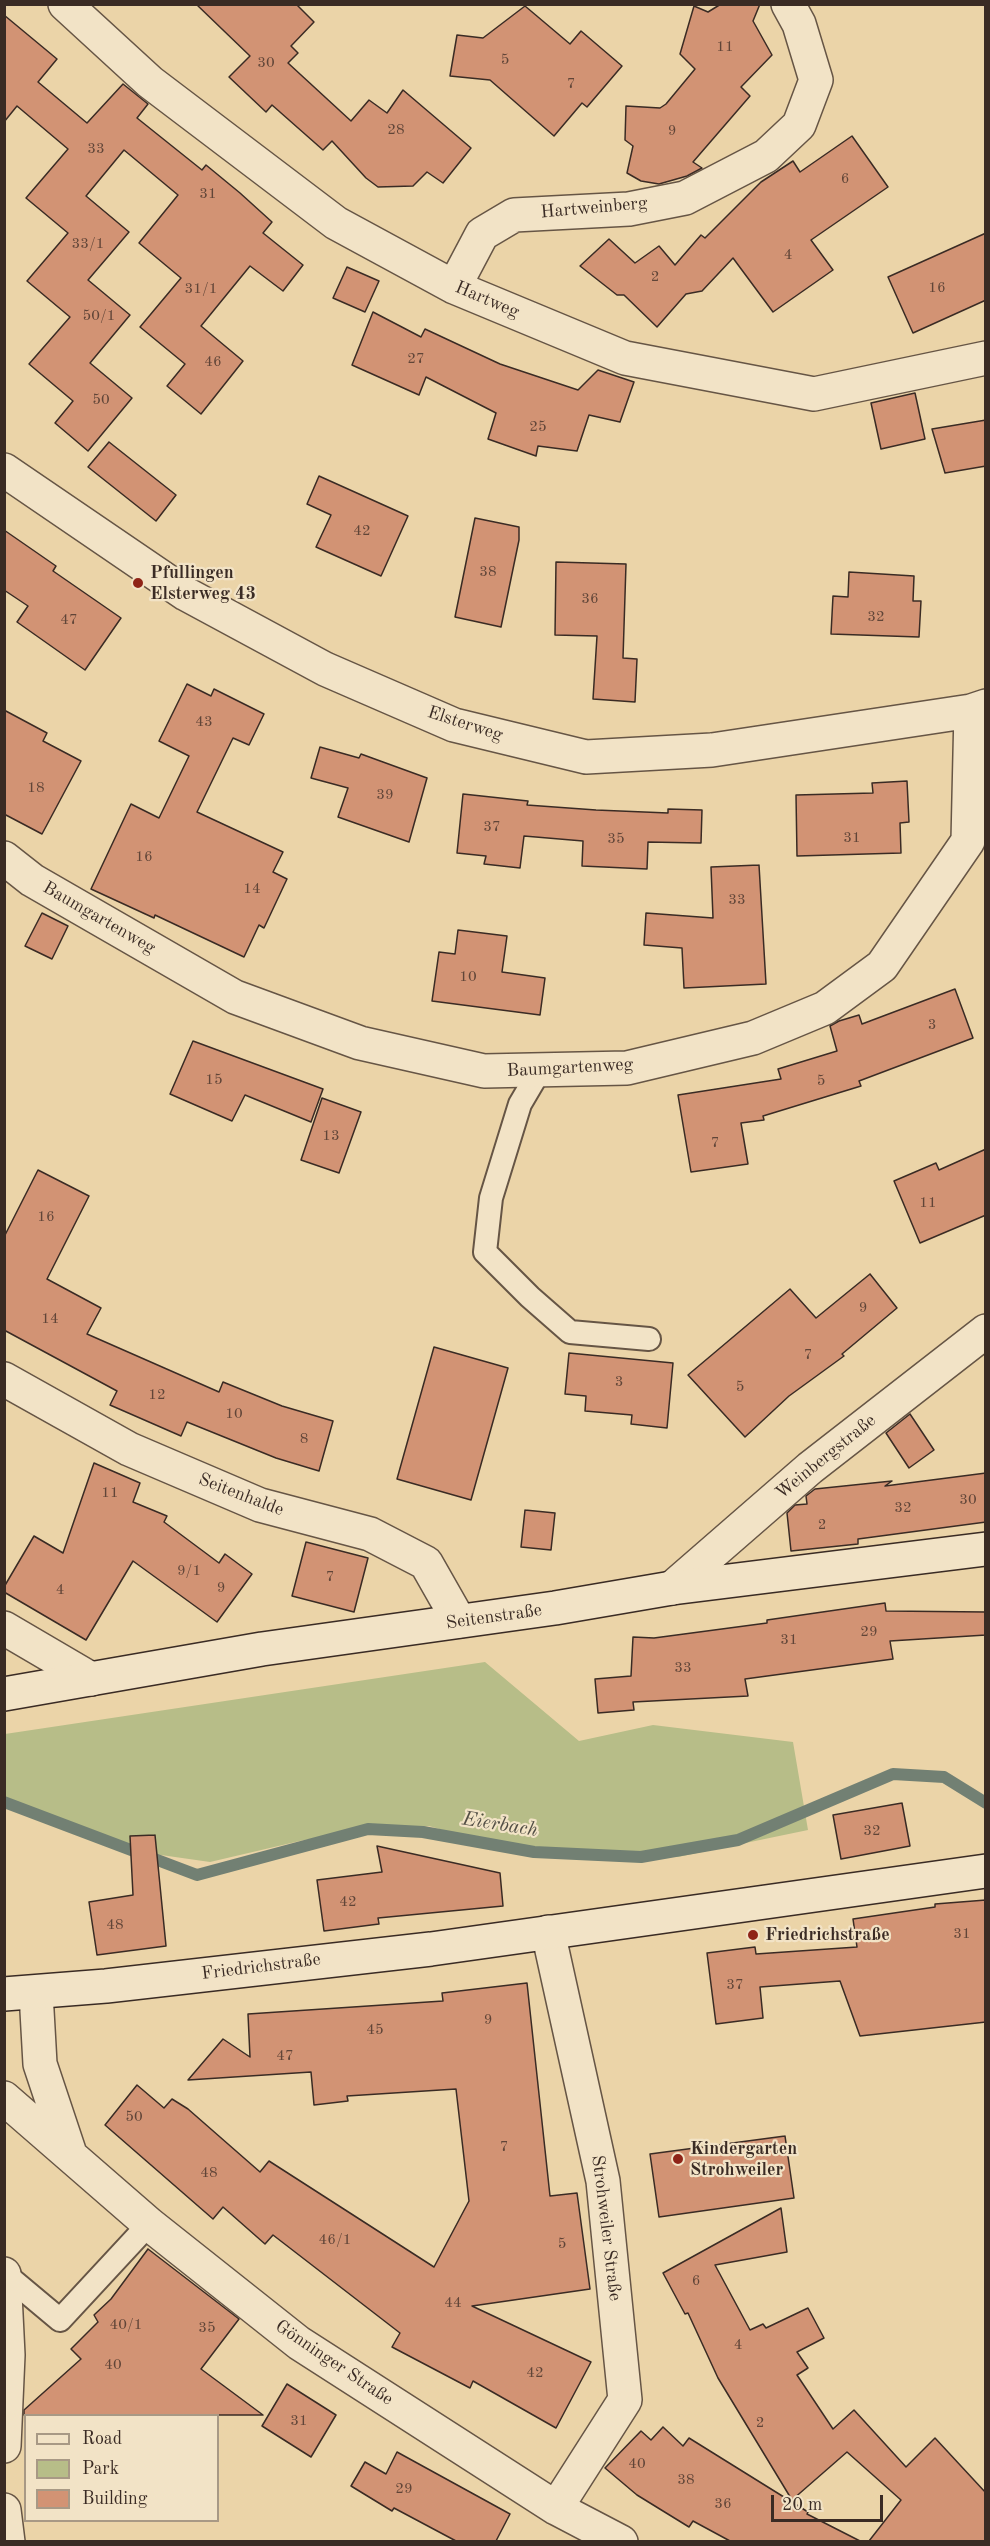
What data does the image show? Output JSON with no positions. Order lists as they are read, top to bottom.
{
  "streets": {
    "street": [
      "Hartweinberg",
      "Hartweg",
      "Elsterweg",
      "Baumgartenweg",
      "Weinbergstraße",
      "Seitenhalde",
      "Seitenstraße",
      "Friedrichstraße",
      "Strohweiler Straße",
      "Gönninger Straße"
    ]
  },
  "crossings": [
    ["Hartweinberg", "Hartweg"],
    ["Elsterweg", "Baumgartenweg"],
    ["Weinbergstraße", "Seitenstraße"],
    ["Seitenhalde", "Seitenstraße"],
    ["Friedrichstraße", "Strohweiler Straße"],
    ["Strohweiler Straße", "Gönninger Straße"]
  ],
  "water": ["Eierbach"],
  "places": ["Pfullingen Elsterweg 43", "Friedrichstraße", "Kindergarten Strohweiler"],
  "house_numbers": [
    "11",
    "5",
    "30",
    "7",
    "28",
    "9",
    "33",
    "6",
    "31",
    "33/1",
    "4",
    "2",
    "16",
    "31/1",
    "50/1",
    "27",
    "46",
    "50",
    "25",
    "42",
    "38",
    "36",
    "32",
    "47",
    "43",
    "18",
    "39",
    "37",
    "31",
    "35",
    "16",
    "14",
    "33",
    "10",
    "3",
    "15",
    "5",
    "13",
    "7",
    "11",
    "16",
    "9",
    "14",
    "7",
    "3",
    "5",
    "12",
    "10",
    "8",
    "11",
    "30",
    "32",
    "2",
    "9/1",
    "7",
    "9",
    "4",
    "29",
    "31",
    "33",
    "32",
    "42",
    "48",
    "31",
    "37",
    "9",
    "45",
    "47",
    "50",
    "7",
    "48",
    "46/1",
    "5",
    "6",
    "44",
    "40/1",
    "35",
    "4",
    "40",
    "42",
    "31",
    "2",
    "40",
    "38",
    "29",
    "36"
  ],
  "legend": ["Road", "Park", "Building"],
  "scale_bar": "20 m"
}
